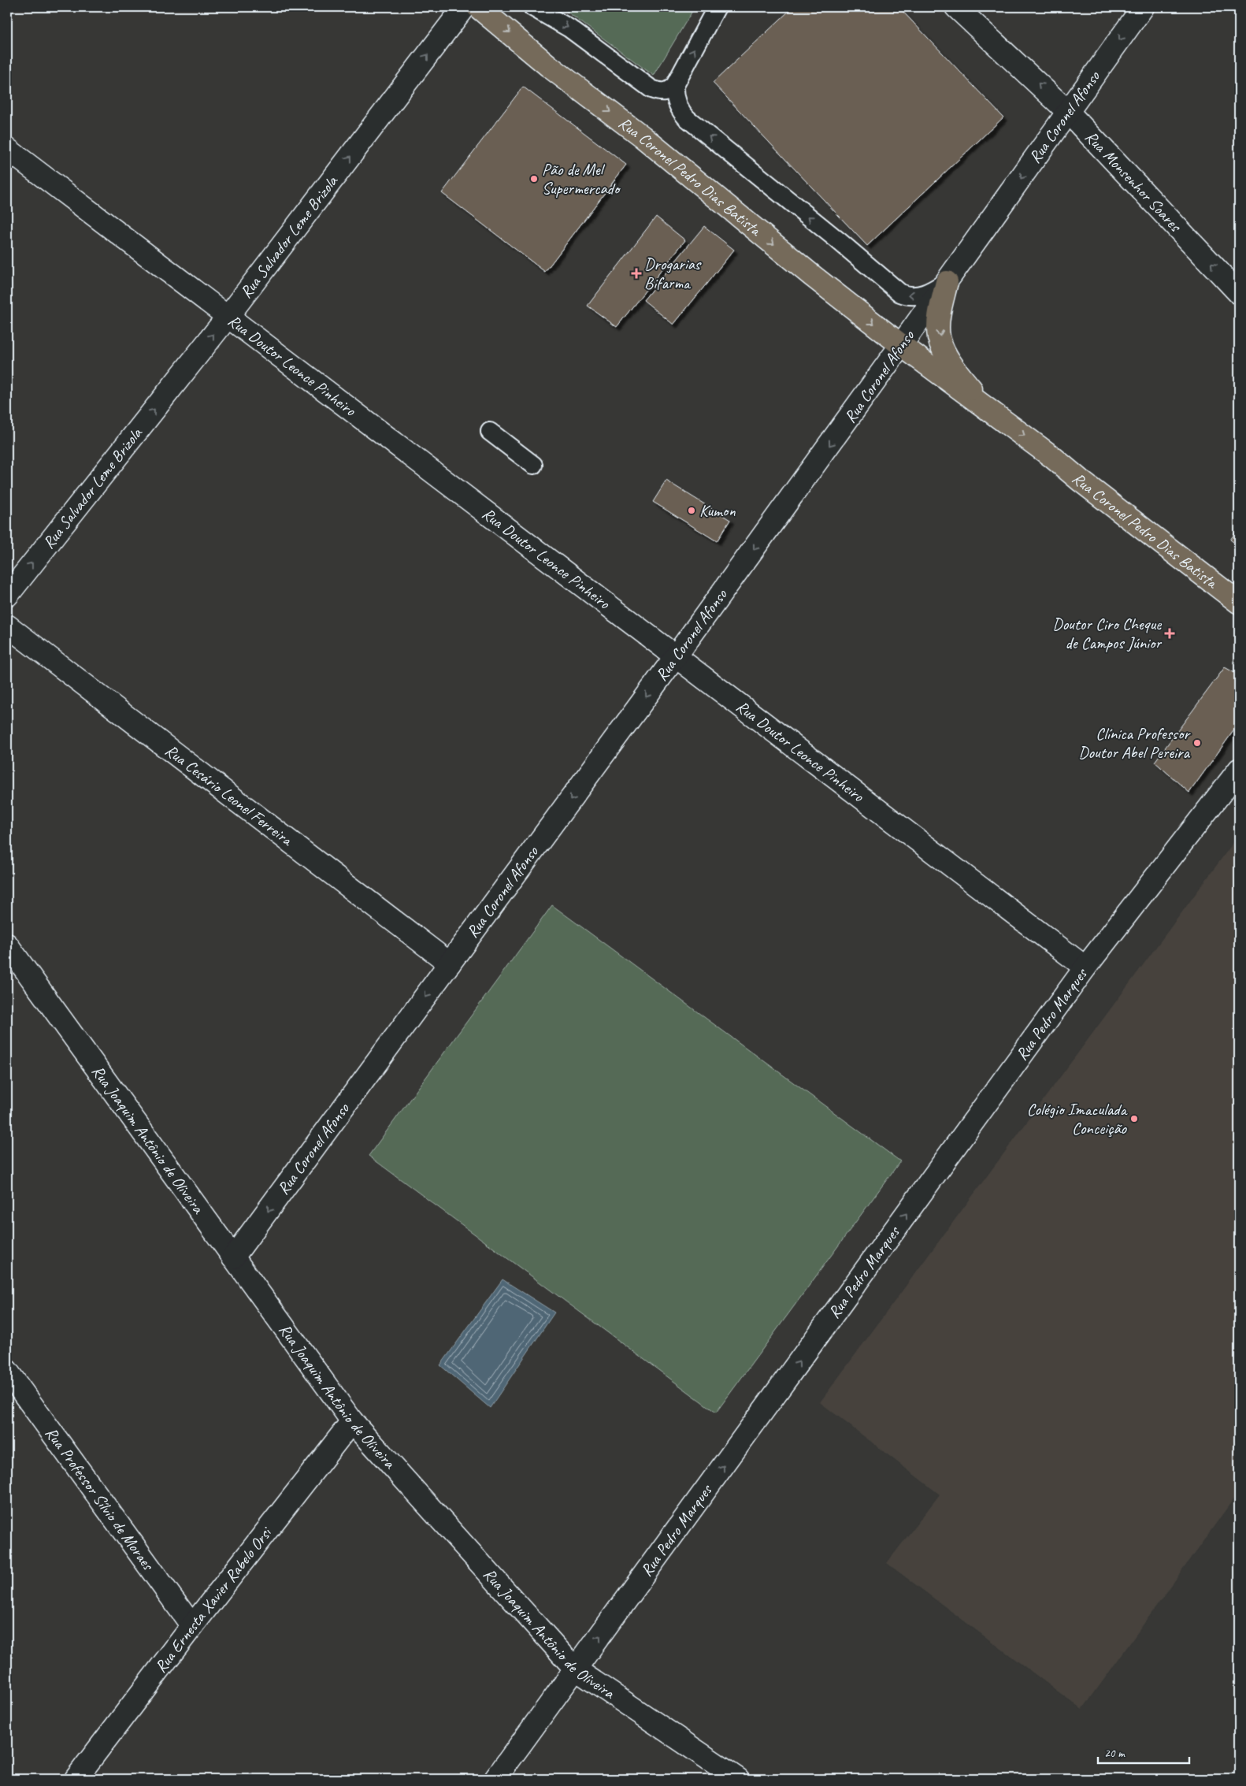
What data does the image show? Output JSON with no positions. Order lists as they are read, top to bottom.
{
  "streets": {
    "main road": ["Rua Coronel Pedro Dias Batista"],
    "street": [
      "Rua Coronel Afonso",
      "Rua Monsenhor Soares",
      "Rua Salvador Leme Brizola",
      "Rua Doutor Leonce Pinheiro",
      "Rua Cesário Leonel Ferreira",
      "Rua Pedro Marques",
      "Rua Joaquim Antônio de Oliveira",
      "Rua Professor Sílvio de Moraes",
      "Rua Ernesta Xavier Rabelo Orsi"
    ]
  },
  "crossings": [
    ["Rua Coronel Afonso", "Rua Coronel Pedro Dias Batista"],
    ["Rua Coronel Afonso", "Rua Monsenhor Soares"],
    ["Rua Coronel Afonso", "Rua Doutor Leonce Pinheiro"],
    ["Rua Coronel Afonso", "Rua Cesário Leonel Ferreira"],
    ["Rua Coronel Afonso", "Rua Joaquim Antônio de Oliveira"],
    ["Rua Salvador Leme Brizola", "Rua Doutor Leonce Pinheiro"],
    ["Rua Doutor Leonce Pinheiro", "Rua Pedro Marques"],
    ["Rua Pedro Marques", "Rua Joaquim Antônio de Oliveira"],
    ["Rua Joaquim Antônio de Oliveira", "Rua Ernesta Xavier Rabelo Orsi"],
    ["Rua Professor Sílvio de Moraes", "Rua Ernesta Xavier Rabelo Orsi"]
  ],
  "one_way": [
    "Rua Coronel Afonso",
    "Rua Coronel Pedro Dias Batista",
    "Rua Monsenhor Soares",
    "Rua Salvador Leme Brizola",
    "Rua Pedro Marques"
  ],
  "places": {
    "other": [
      "Pão de Mel Supermercado",
      "Kumon",
      "Clínica Professor Doutor Abel Pereira",
      "Colégio Imaculada Conceição"
    ],
    "health": ["Drogarias Bifarma", "Doutor Ciro Cheque de Campos Júnior"]
  },
  "scale_bar": "20 m"
}
